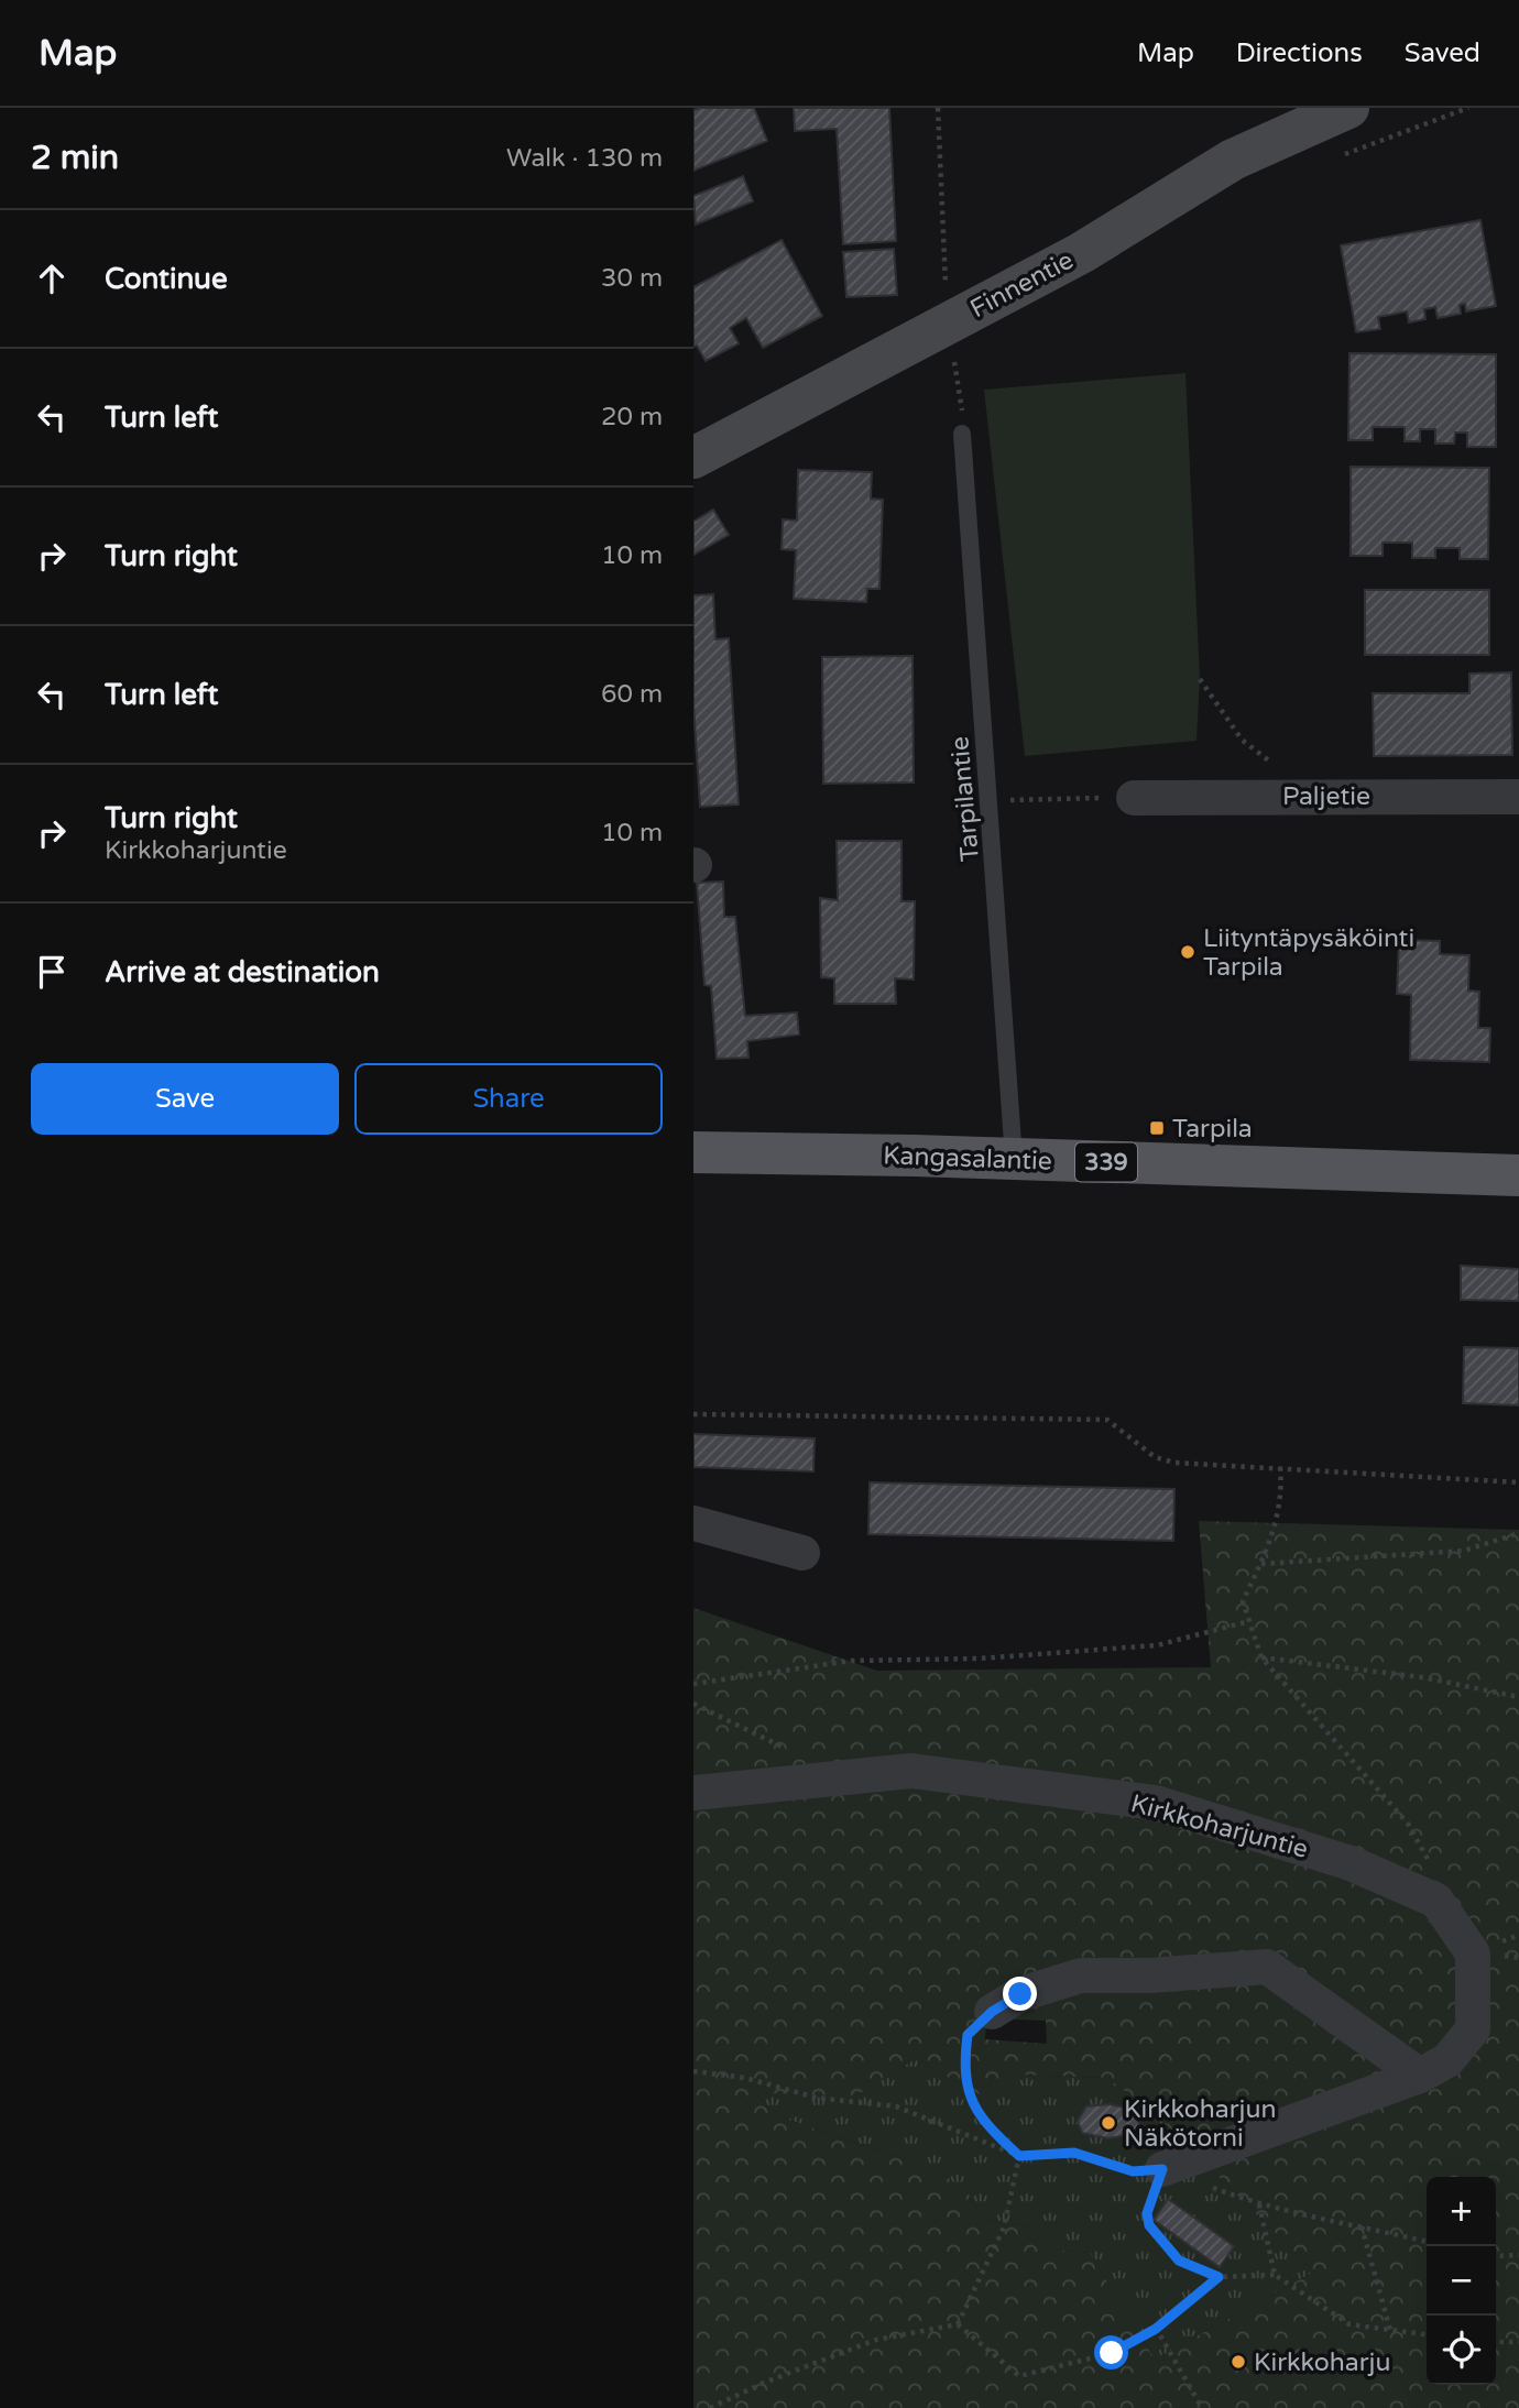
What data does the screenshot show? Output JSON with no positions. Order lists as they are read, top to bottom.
{
  "streets": {
    "main road": ["Kangasalantie", "339"],
    "street": ["Finnentie", "Paljetie", "Kirkkoharjuntie"],
    "lane": ["Tarpilantie"]
  },
  "crossings": [
    ["Tarpilantie", "Kangasalantie"]
  ],
  "places": {
    "other": ["Liityntäpysäköinti Tarpila", "Kirkkoharjun Näkötorni", "Kirkkoharju"],
    "transit": ["Tarpila"]
  },
  "page": {
    "header": "Map",
    "nav": ["Map", "Directions", "Saved"],
    "heading": ["2 min", "Walk · 130 m"],
    "list": [
      ["Continue", "30 m"],
      ["Turn left", "20 m"],
      ["Turn right", "10 m"],
      ["Turn left", "60 m"],
      ["Turn right", "Kirkkoharjuntie", "10 m"],
      "Arrive at destination"
    ],
    "buttons": ["Save", "Share"],
    "map_buttons": ["+", "−"]
  }
}
